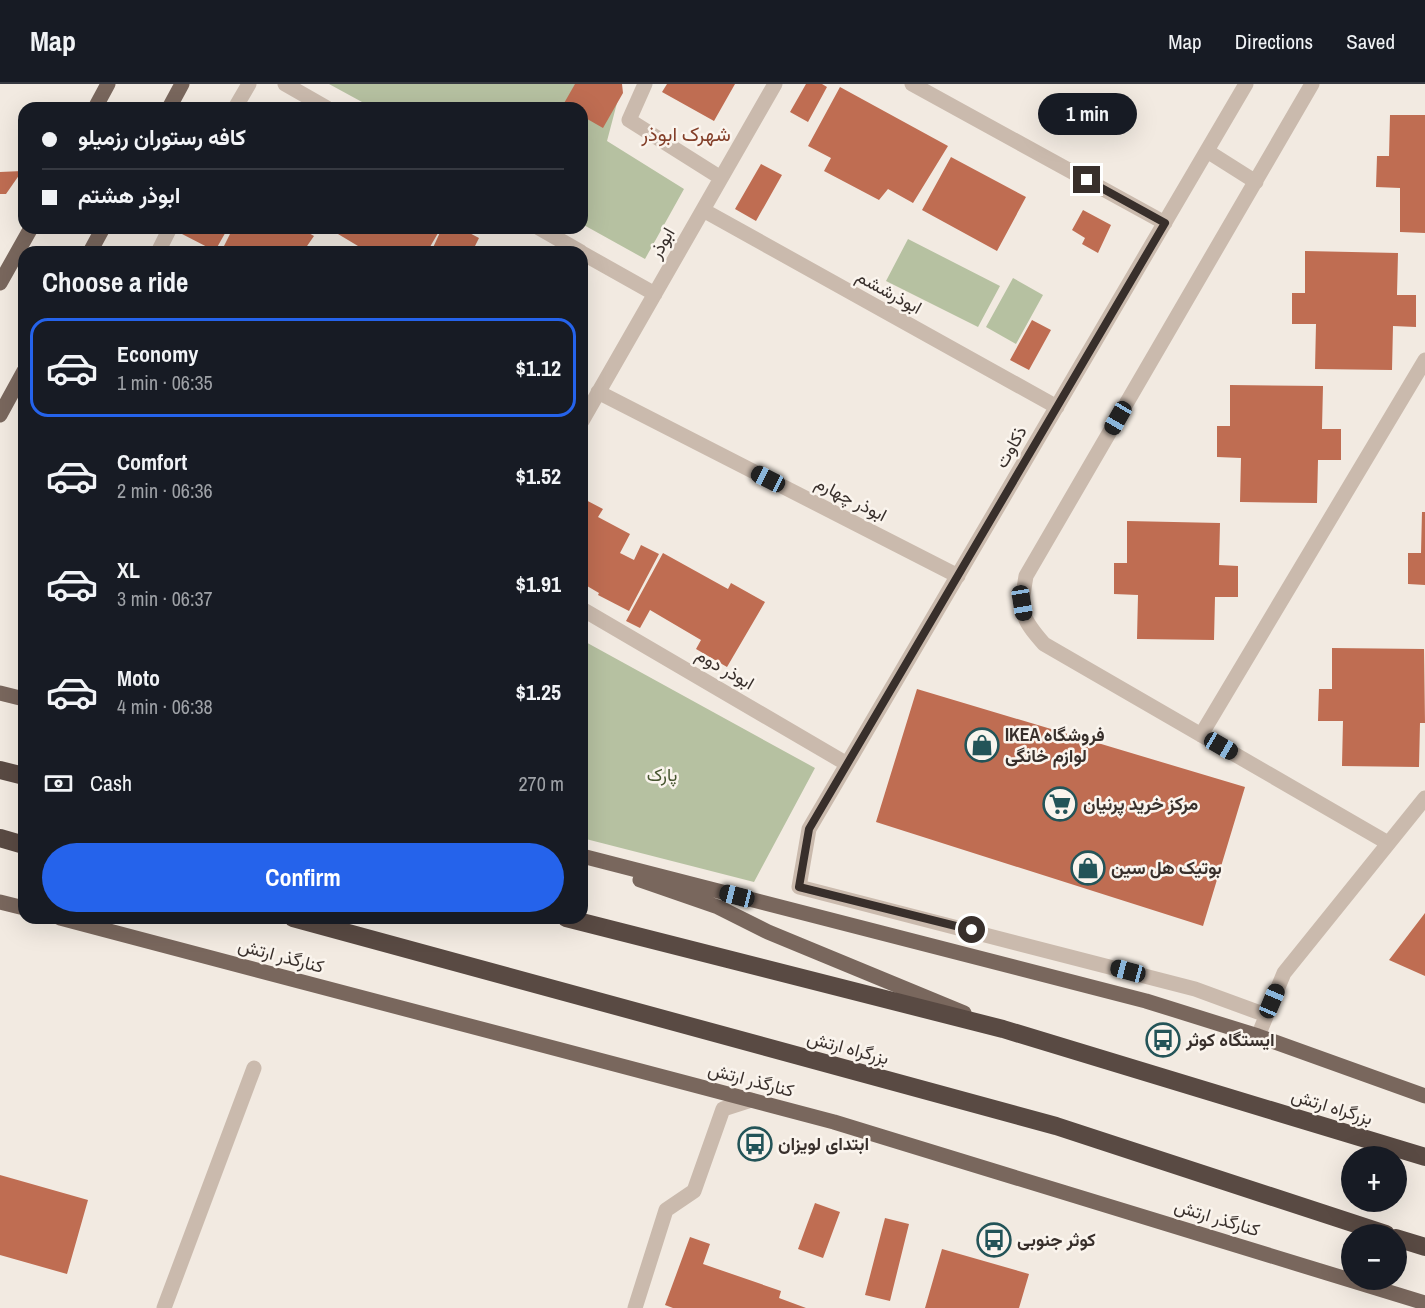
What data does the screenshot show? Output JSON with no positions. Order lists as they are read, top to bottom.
{
  "streets": {
    "highway": ["بزرگراه ارتش"],
    "main road": ["کنارگذر ارتش"],
    "street": [
      "ابوذر",
      "ابوذرششم",
      "ذکاوت",
      "ابوذر چهارم",
      "ابوذر دوم"
    ]
  },
  "crossings": [
    ["ابوذر", "ابوذرششم"],
    ["ابوذر", "ابوذر چهارم"],
    ["ابوذرششم", "ذکاوت"],
    ["ذکاوت", "ابوذر چهارم"],
    ["ذکاوت", "ابوذر دوم"]
  ],
  "districts": ["شهرک ابوذر"],
  "parks": ["پارک"],
  "places": {
    "shop": ["IKEA فروشگاه لوازم خانگی", "بوتیک هل سین"],
    "supermarket": ["مرکز خرید پرنیان"],
    "bus stop": ["ایستگاه کوثر", "ابتدای لویزان", "کوثر جنوبی"]
  },
  "page": {
    "header": "Map",
    "nav": ["Map", "Directions", "Saved"],
    "bubble": "1 min",
    "banner": ["کافه رستوران رزمیلو", "ابوذر هشتم"],
    "heading": "Choose a ride",
    "list": [
      {
        "name": "Economy",
        "note": "1 min · 06:35",
        "value": "$1.12"
      },
      {
        "name": "Comfort",
        "note": "2 min · 06:36",
        "value": "$1.52"
      },
      {
        "name": "XL",
        "note": "3 min · 06:37",
        "value": "$1.91"
      },
      {
        "name": "Moto",
        "note": "4 min · 06:38",
        "value": "$1.25"
      }
    ],
    "pay": ["Cash", "270 m"],
    "buttons": "Confirm",
    "map_buttons": ["+", "−"]
  }
}
